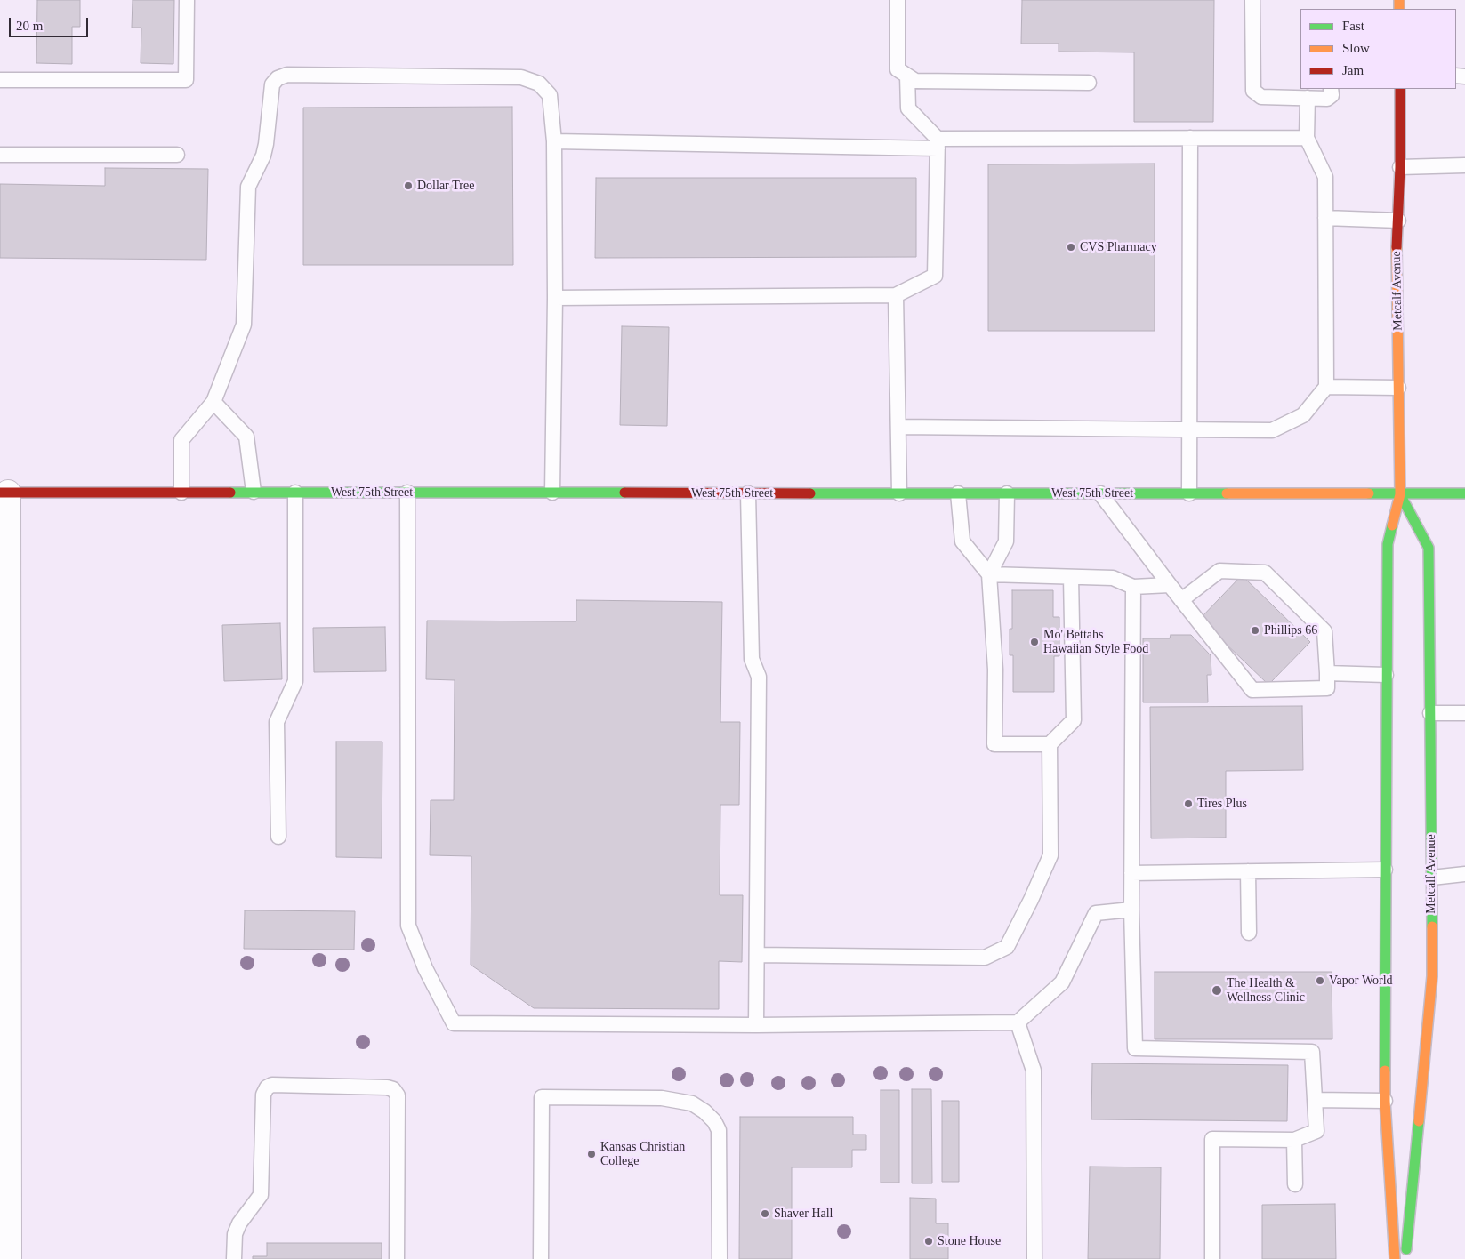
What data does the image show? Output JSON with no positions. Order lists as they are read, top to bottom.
{
  "streets": {
    "main road": ["Metcalf Avenue", "West 75th Street"]
  },
  "crossings": [
    ["Metcalf Avenue", "West 75th Street"]
  ],
  "places": [
    "Dollar Tree",
    "CVS Pharmacy",
    "Phillips 66",
    "Mo' Bettahs Hawaiian Style Food",
    "Tires Plus",
    "Vapor World",
    "The Health & Wellness Clinic",
    "Kansas Christian College",
    "Shaver Hall",
    "Stone House"
  ],
  "legend": ["Fast", "Slow", "Jam"],
  "scale_bar": "20 m"
}
